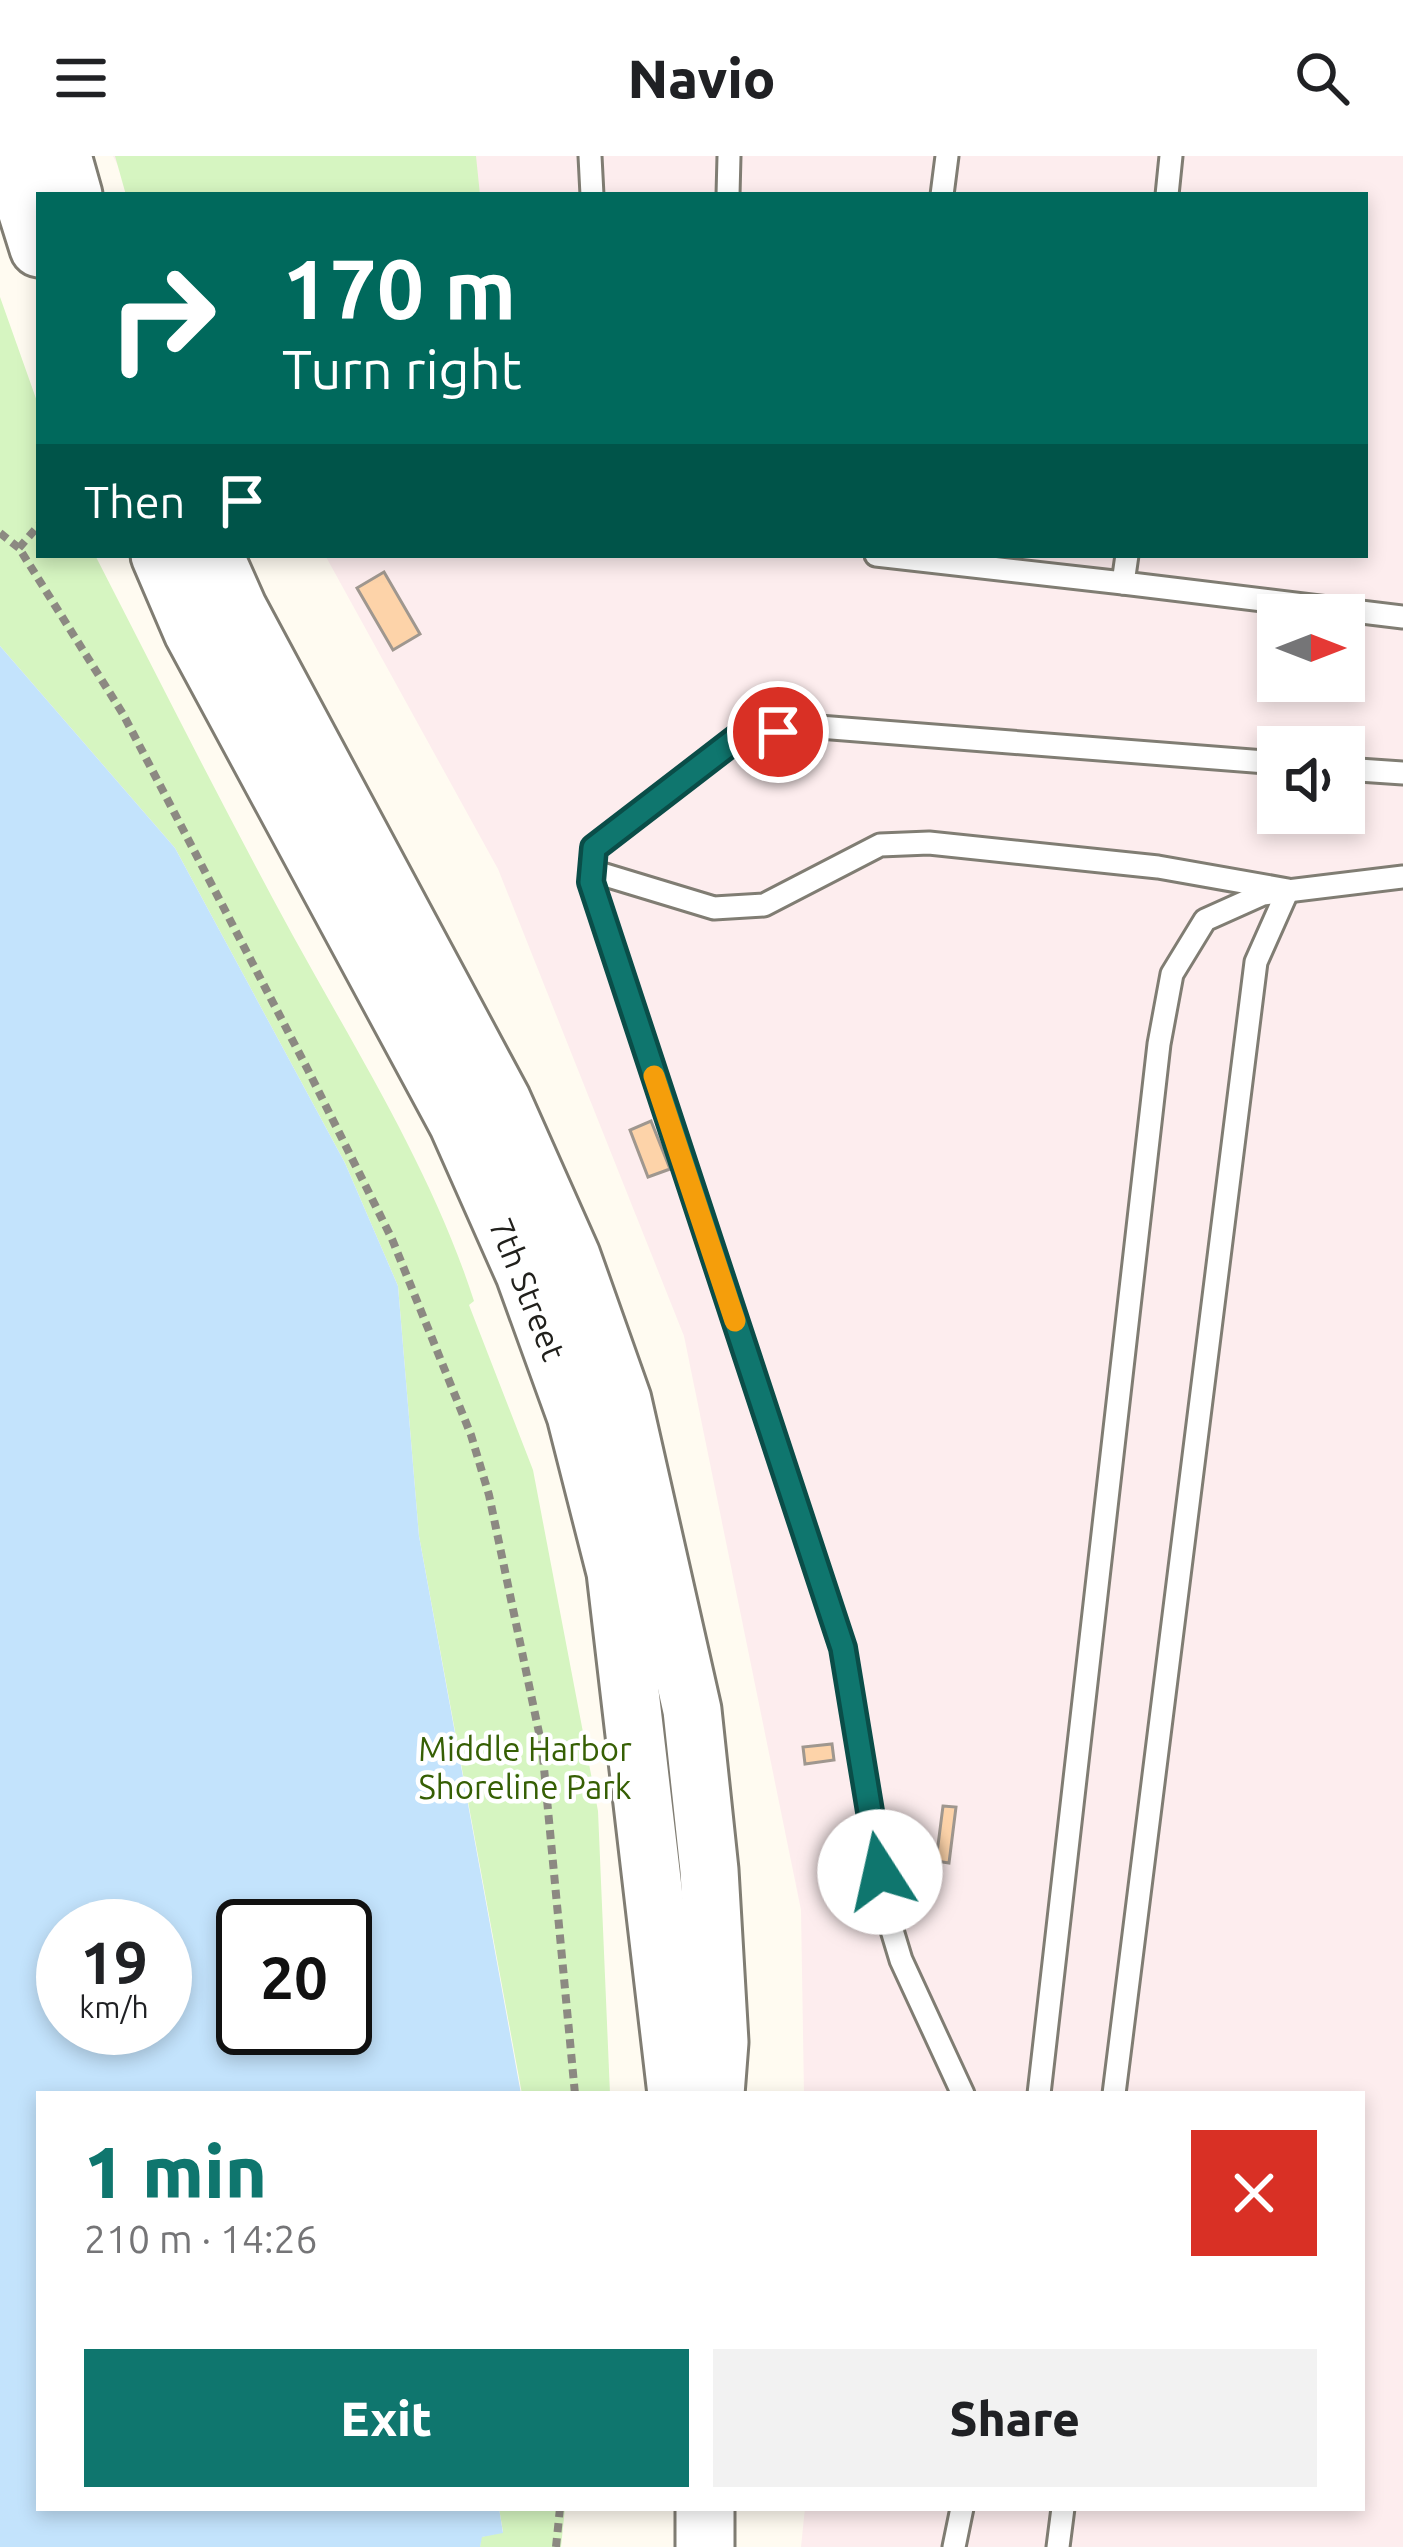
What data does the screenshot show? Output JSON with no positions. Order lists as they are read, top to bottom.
{
  "streets": {
    "street": ["7th Street"]
  },
  "parks": ["Middle Harbor Shoreline Park"],
  "north": "right",
  "page": {
    "header": "Navio",
    "turn": ["170 m", "Turn right"],
    "then": "Then",
    "speed": "19 km/h",
    "limit": "20",
    "heading": ["1 min", "210 m · 14:26"],
    "buttons": ["Exit", "Share"]
  }
}
